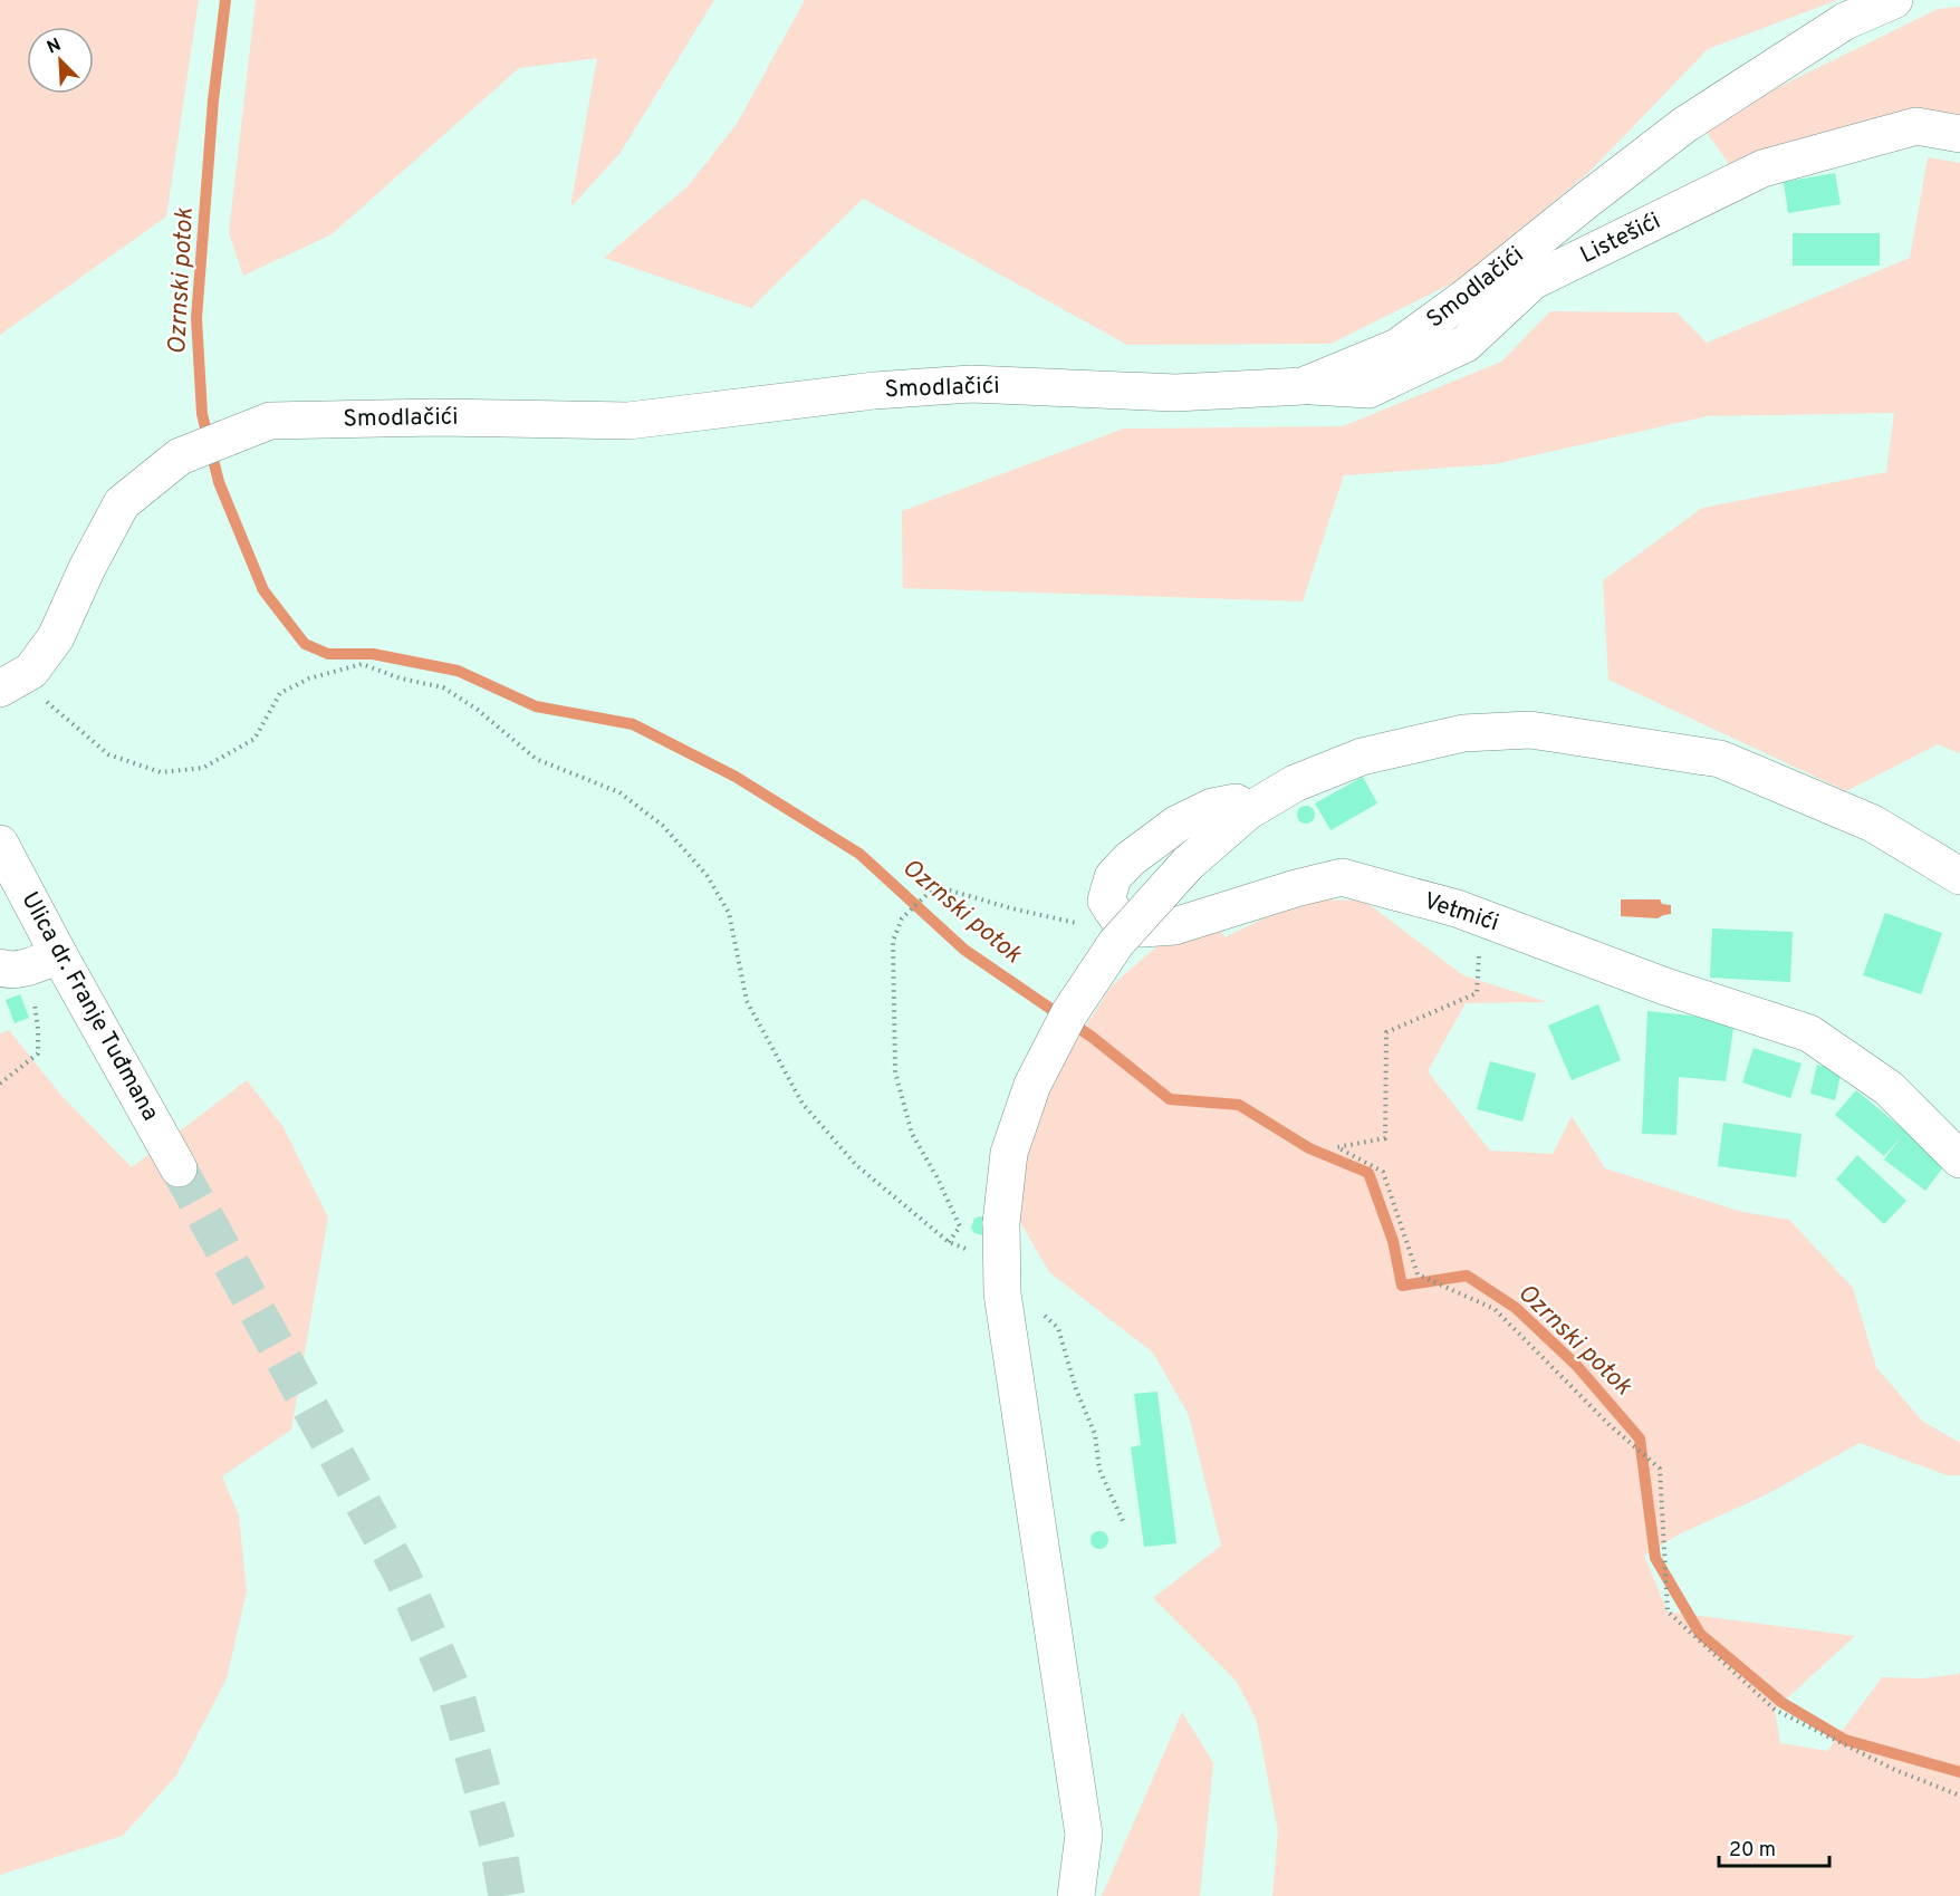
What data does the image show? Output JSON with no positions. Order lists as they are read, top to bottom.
{
  "streets": {
    "street": [
      "Listešići",
      "Smodlačići",
      "Vetmići",
      "Ulica dr. Franje Tuđmana"
    ]
  },
  "crossings": [
    ["Listešići", "Smodlačići"]
  ],
  "water": ["Ozrnski potok"],
  "scale_bar": "20 m",
  "north": "top left"
}
